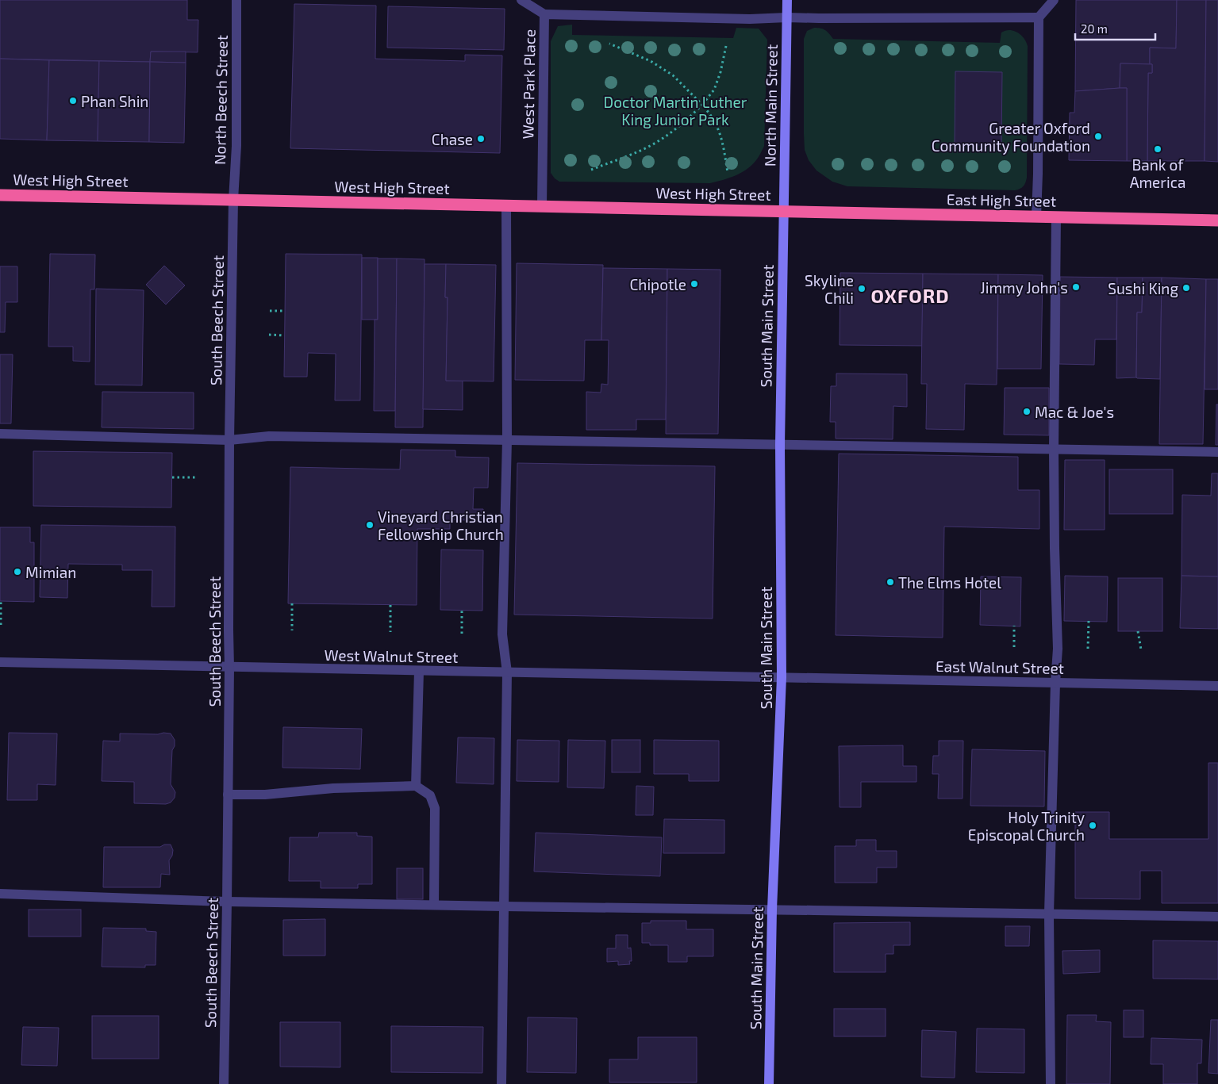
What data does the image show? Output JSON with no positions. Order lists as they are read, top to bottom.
{
  "streets": {
    "highway": ["West High Street", "East High Street"],
    "main road": ["North Main Street", "South Main Street"],
    "street": [
      "West Park Place",
      "North Beech Street",
      "South Beech Street",
      "West Walnut Street",
      "East Walnut Street"
    ]
  },
  "crossings": [
    ["West Park Place", "North Main Street"],
    ["West Park Place", "West High Street"],
    ["North Beech Street", "West High Street"],
    ["North Beech Street", "South Beech Street"],
    ["North Main Street", "West High Street"],
    ["North Main Street", "East High Street"],
    ["North Main Street", "South Main Street"],
    ["West High Street", "East High Street"],
    ["West High Street", "South Beech Street"],
    ["West High Street", "South Main Street"],
    ["East High Street", "South Main Street"],
    ["South Beech Street", "West Walnut Street"],
    ["South Main Street", "West Walnut Street"],
    ["South Main Street", "East Walnut Street"],
    ["West Walnut Street", "East Walnut Street"]
  ],
  "districts": ["OXFORD"],
  "parks": ["Doctor Martin Luther King Junior Park"],
  "places": [
    "Phan Shin",
    "Greater Oxford Community Foundation",
    "Chase",
    "Bank of America",
    "Chipotle",
    "Jimmy John's",
    "Sushi King",
    "Skyline Chili",
    "Mac & Joe's",
    "Vineyard Christian Fellowship Church",
    "Mimian",
    "The Elms Hotel",
    "Holy Trinity Episcopal Church"
  ],
  "scale_bar": "20 m"
}
